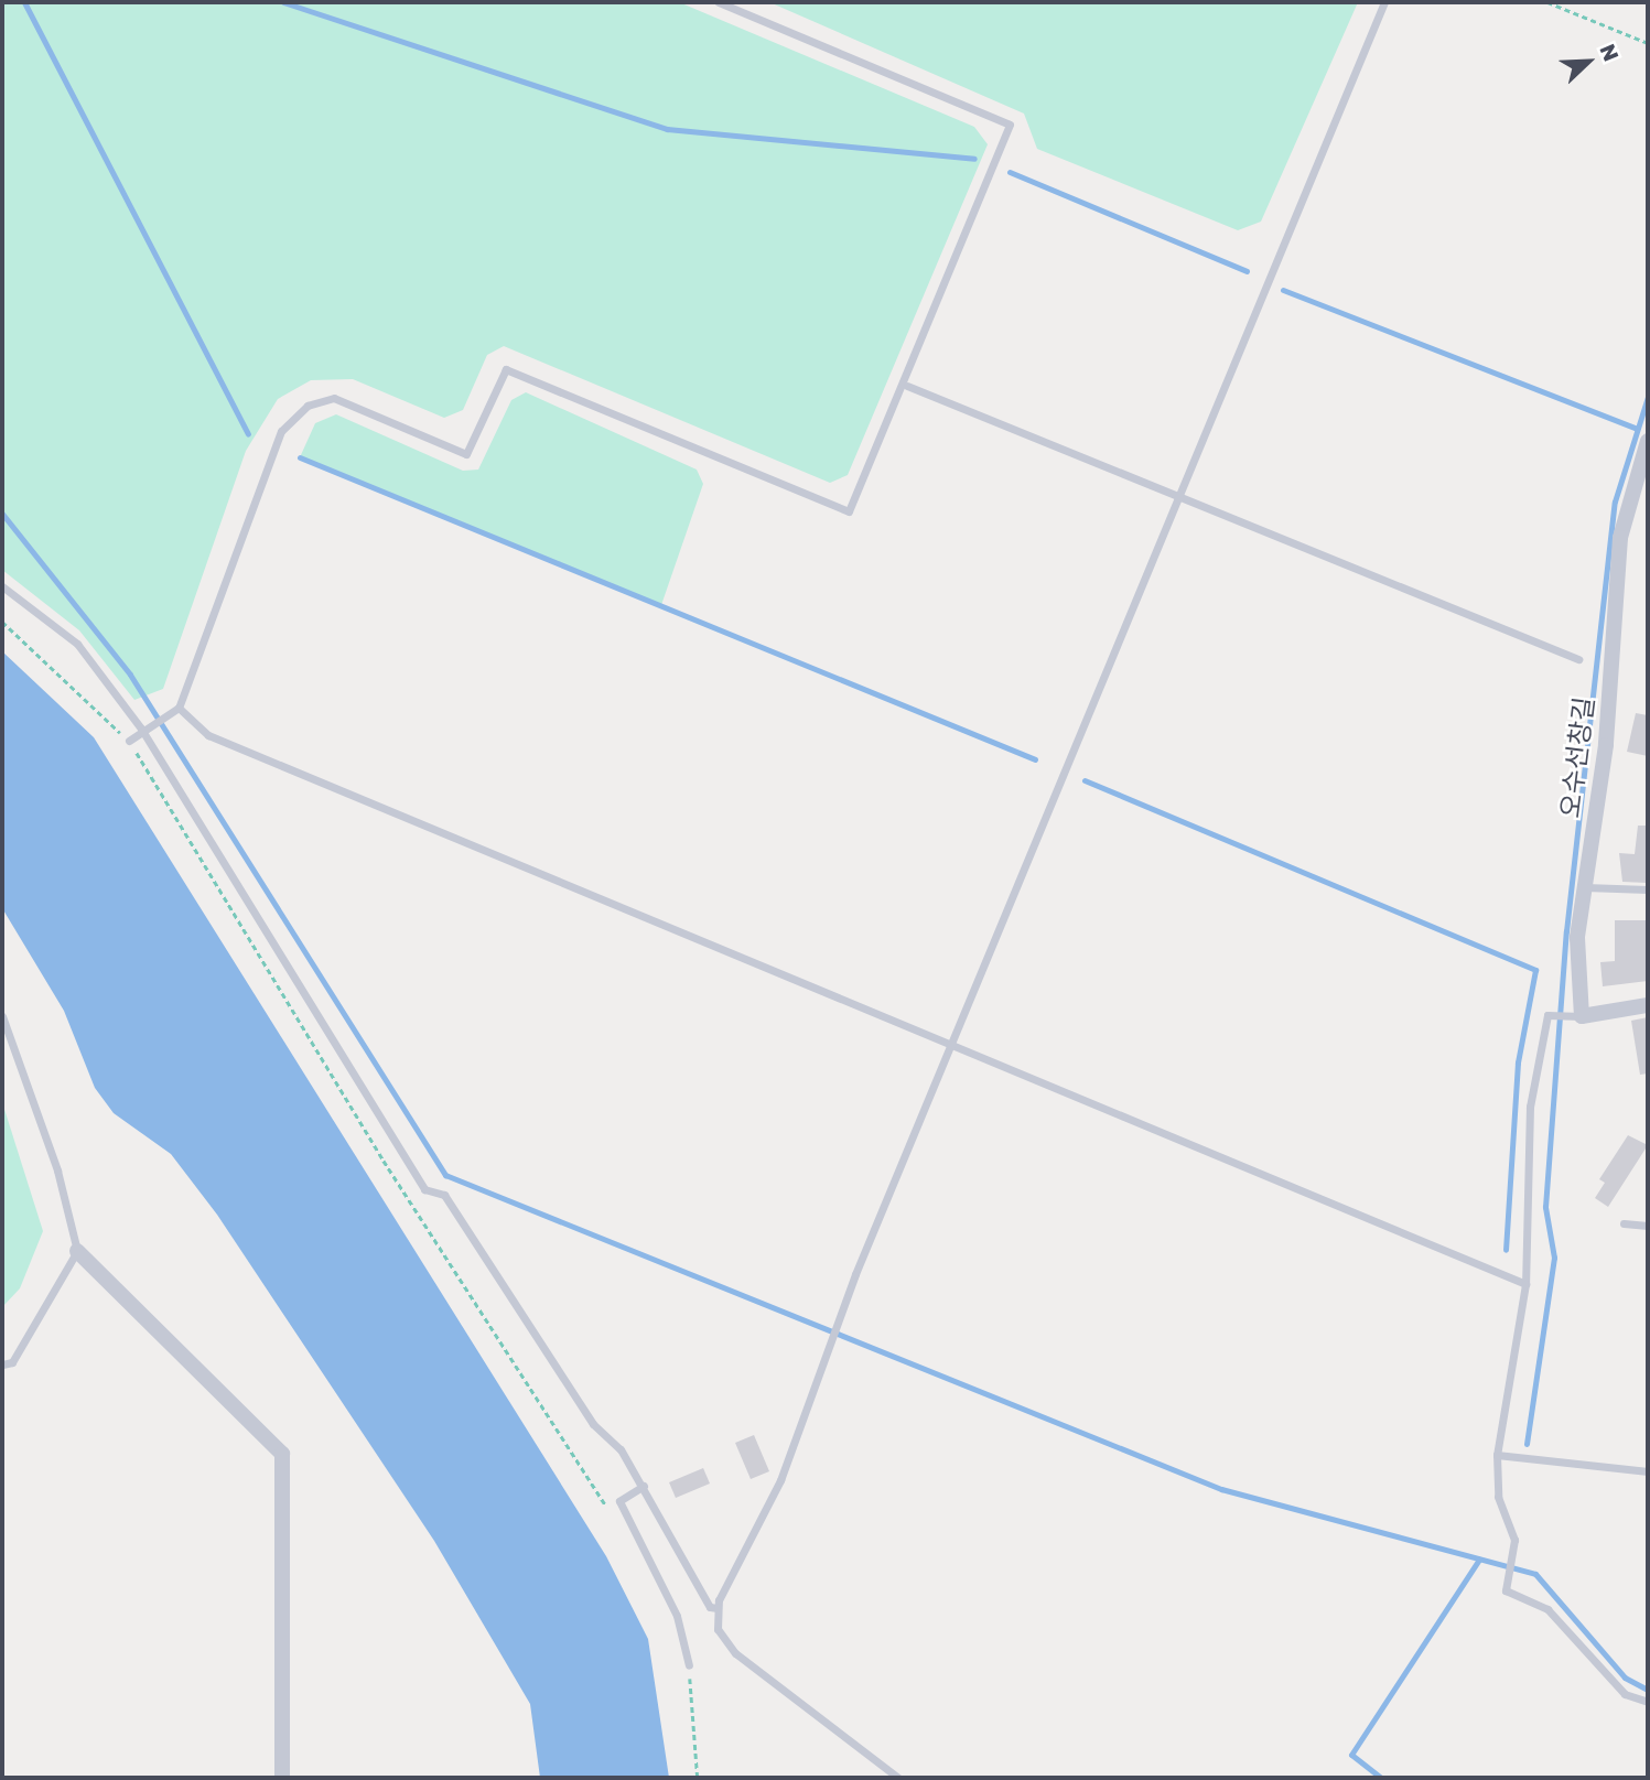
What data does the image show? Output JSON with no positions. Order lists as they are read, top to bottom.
{
  "streets": {
    "street": ["오수선창길"]
  },
  "north": "top right"
}
